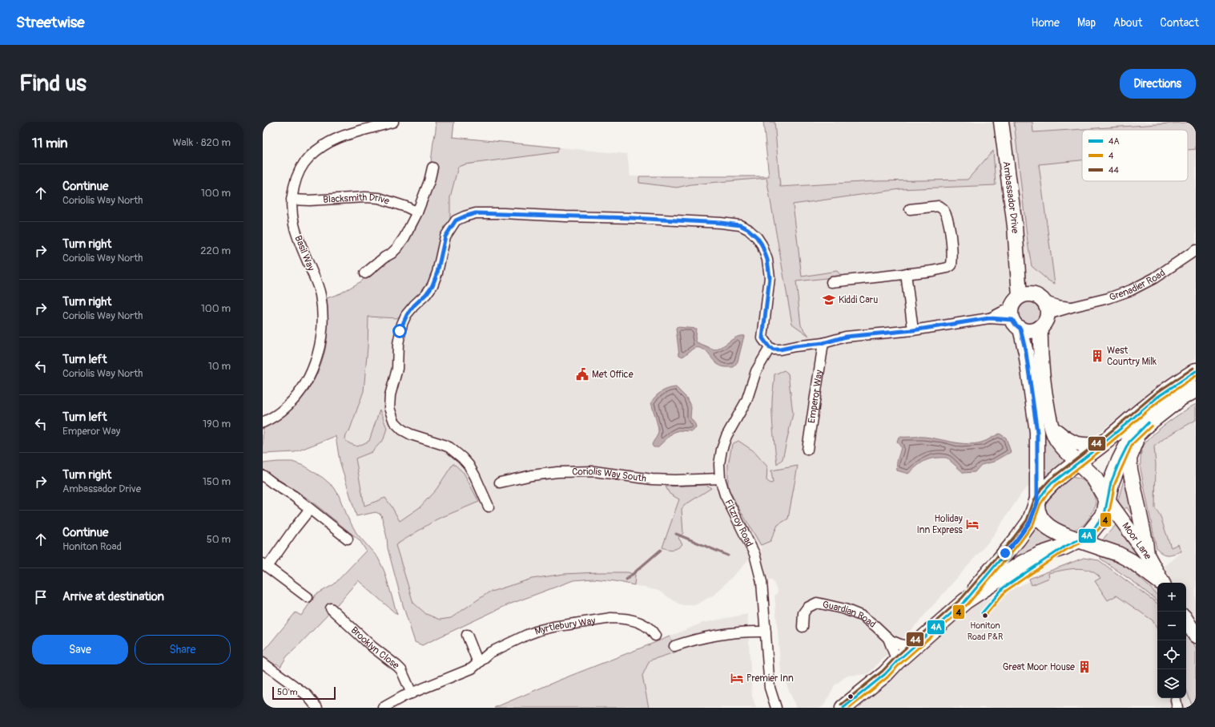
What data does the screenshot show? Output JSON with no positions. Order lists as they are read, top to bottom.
{
  "streets": {
    "main road": ["Ambassador Drive", "Moor Lane"],
    "street": [
      "Blacksmith Drive",
      "Basil Way",
      "Grenadier Road",
      "Emperor Way",
      "Coriolis Way South",
      "Fitzroy Road",
      "Guardian Road",
      "Myrtlebury Way",
      "Brooklyn Close"
    ]
  },
  "crossings": [
    ["Ambassador Drive", "Moor Lane"],
    ["Blacksmith Drive", "Basil Way"],
    ["Coriolis Way South", "Fitzroy Road"],
    ["Myrtlebury Way", "Brooklyn Close"]
  ],
  "places": {
    "school or university": ["Kiddi Caru"],
    "building": ["West Country Milk", "Great Moor House"],
    "public building": ["Met Office"],
    "hotel": ["Holiday Inn Express", "Premier Inn"],
    "other": ["Honiton Road P&R"]
  },
  "lines": ["transit line 44", "transit line 4A", "transit line 4"],
  "legend": ["4A", "4", "44"],
  "scale_bar": "50 m",
  "page": {
    "header": "Streetwise",
    "nav": [
      "Home",
      "Map",
      "About",
      "Contact"
    ],
    "buttons": [
      "Directions",
      ["Save", "Share"]
    ],
    "title": "Find us",
    "heading": ["11 min", "Walk · 820 m"],
    "list": [
      ["Continue", "Coriolis Way North", "100 m"],
      ["Turn right", "Coriolis Way North", "220 m"],
      ["Turn right", "Coriolis Way North", "100 m"],
      ["Turn left", "Coriolis Way North", "10 m"],
      ["Turn left", "Emperor Way", "190 m"],
      ["Turn right", "Ambassador Drive", "150 m"],
      ["Continue", "Honiton Road", "50 m"],
      "Arrive at destination"
    ],
    "map_buttons": ["+", "−"],
    "scale": "50 m"
  }
}
